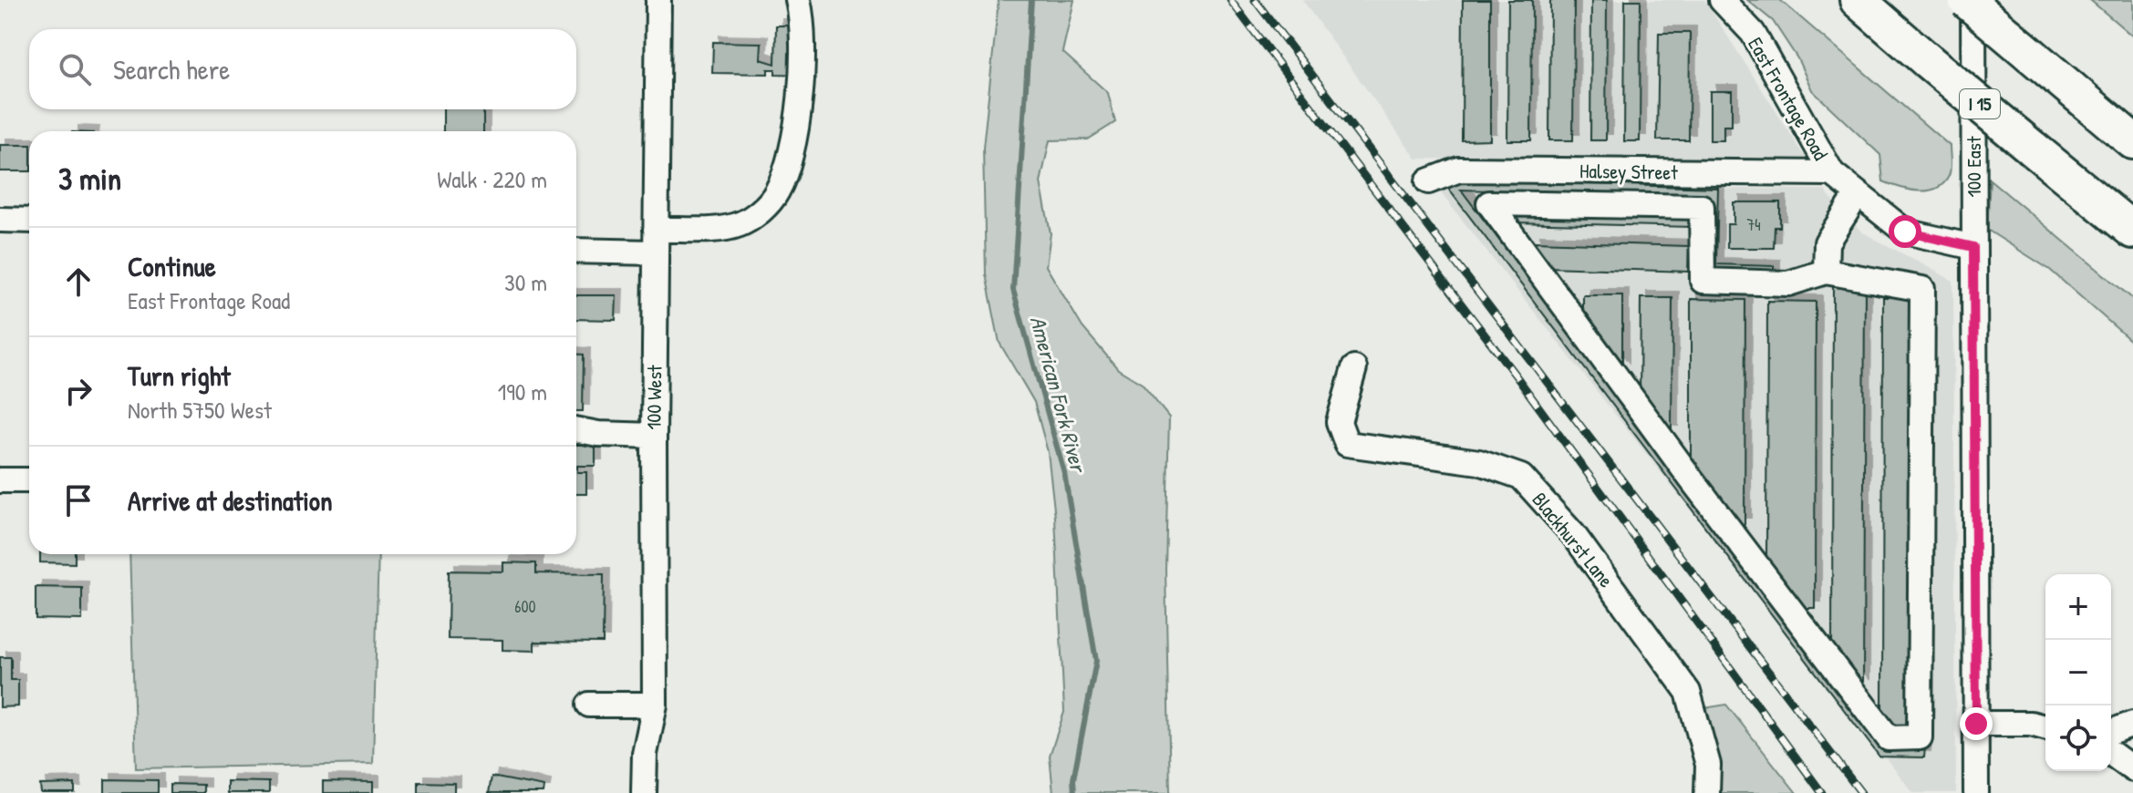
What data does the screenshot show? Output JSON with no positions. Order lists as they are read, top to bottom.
{
  "streets": {
    "highway": ["I 15"],
    "street": [
      "East Frontage Road",
      "100 East",
      "Halsey Street",
      "100 West",
      "Blackhurst Lane"
    ]
  },
  "crossings": [
    ["East Frontage Road", "100 East"],
    ["East Frontage Road", "Halsey Street"]
  ],
  "water": ["American Fork River"],
  "house_numbers": ["74", "600"],
  "page": {
    "search": "Search here",
    "heading": ["3 min", "Walk · 220 m"],
    "list": [
      ["Continue", "East Frontage Road", "30 m"],
      ["Turn right", "North 5750 West", "190 m"],
      "Arrive at destination"
    ],
    "map_buttons": ["+", "−"]
  }
}
